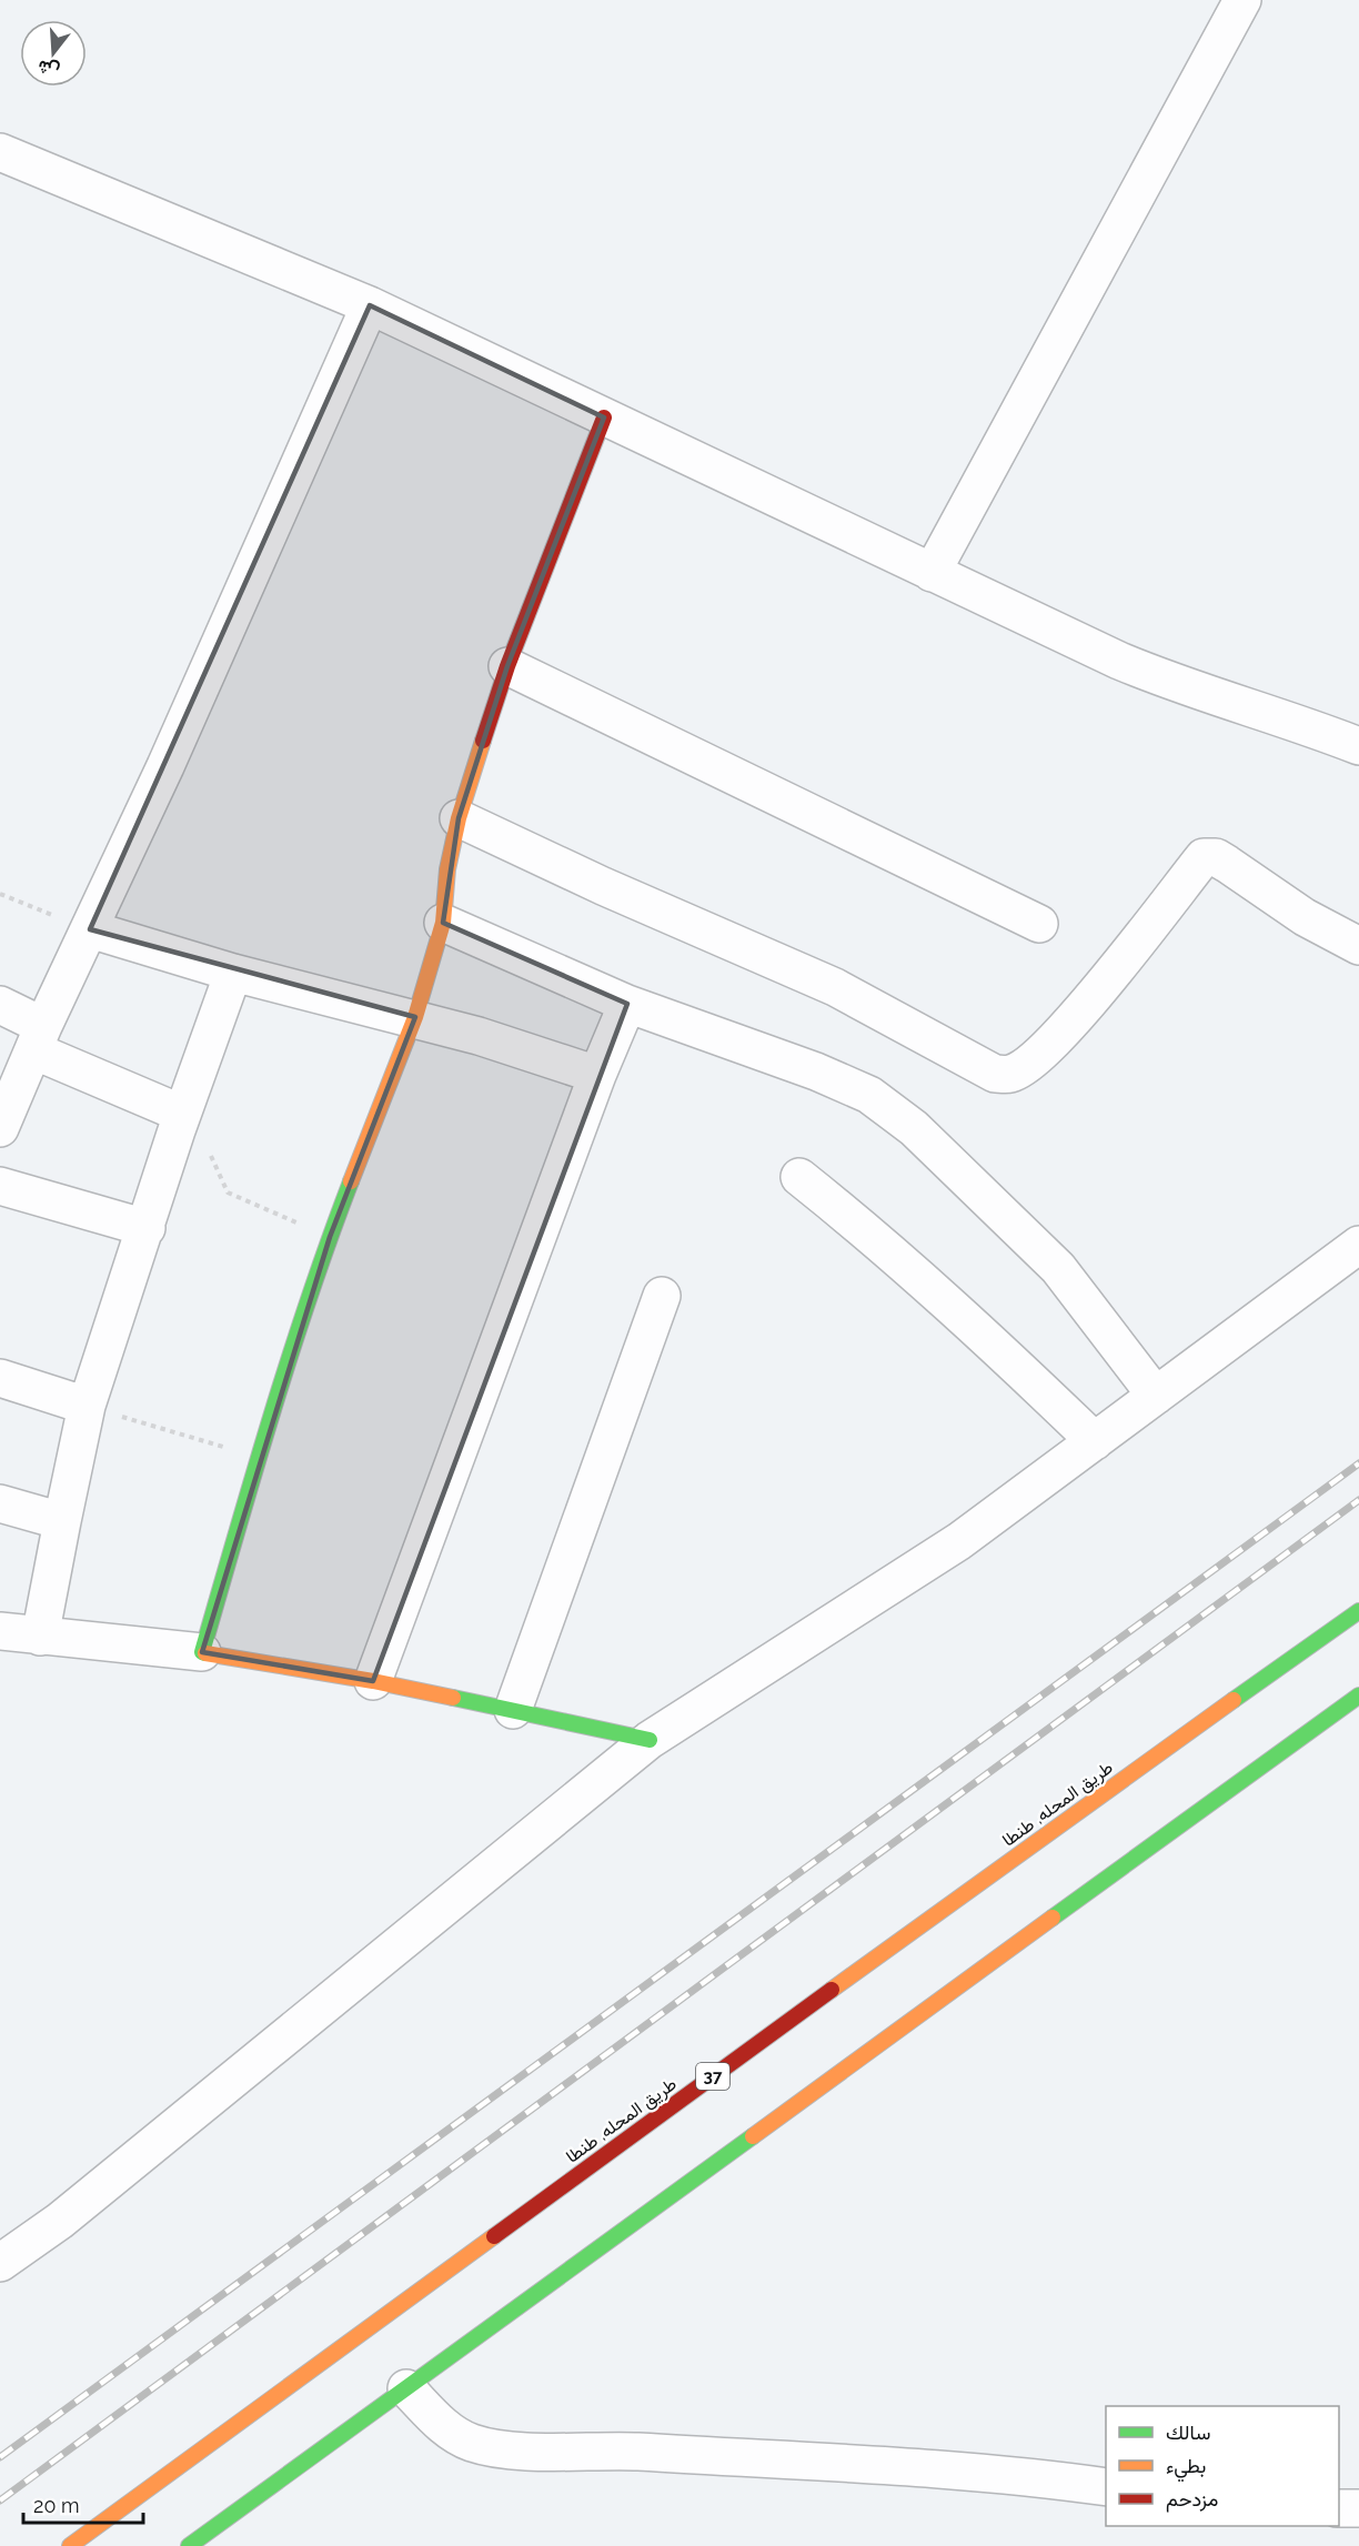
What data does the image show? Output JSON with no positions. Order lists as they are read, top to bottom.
{
  "streets": {
    "main road": ["طريق المحله, طنطا", "37"]
  },
  "legend": ["سالك", "بطيء", "مزدحم"],
  "scale_bar": "20 m",
  "north": "bottom"
}
